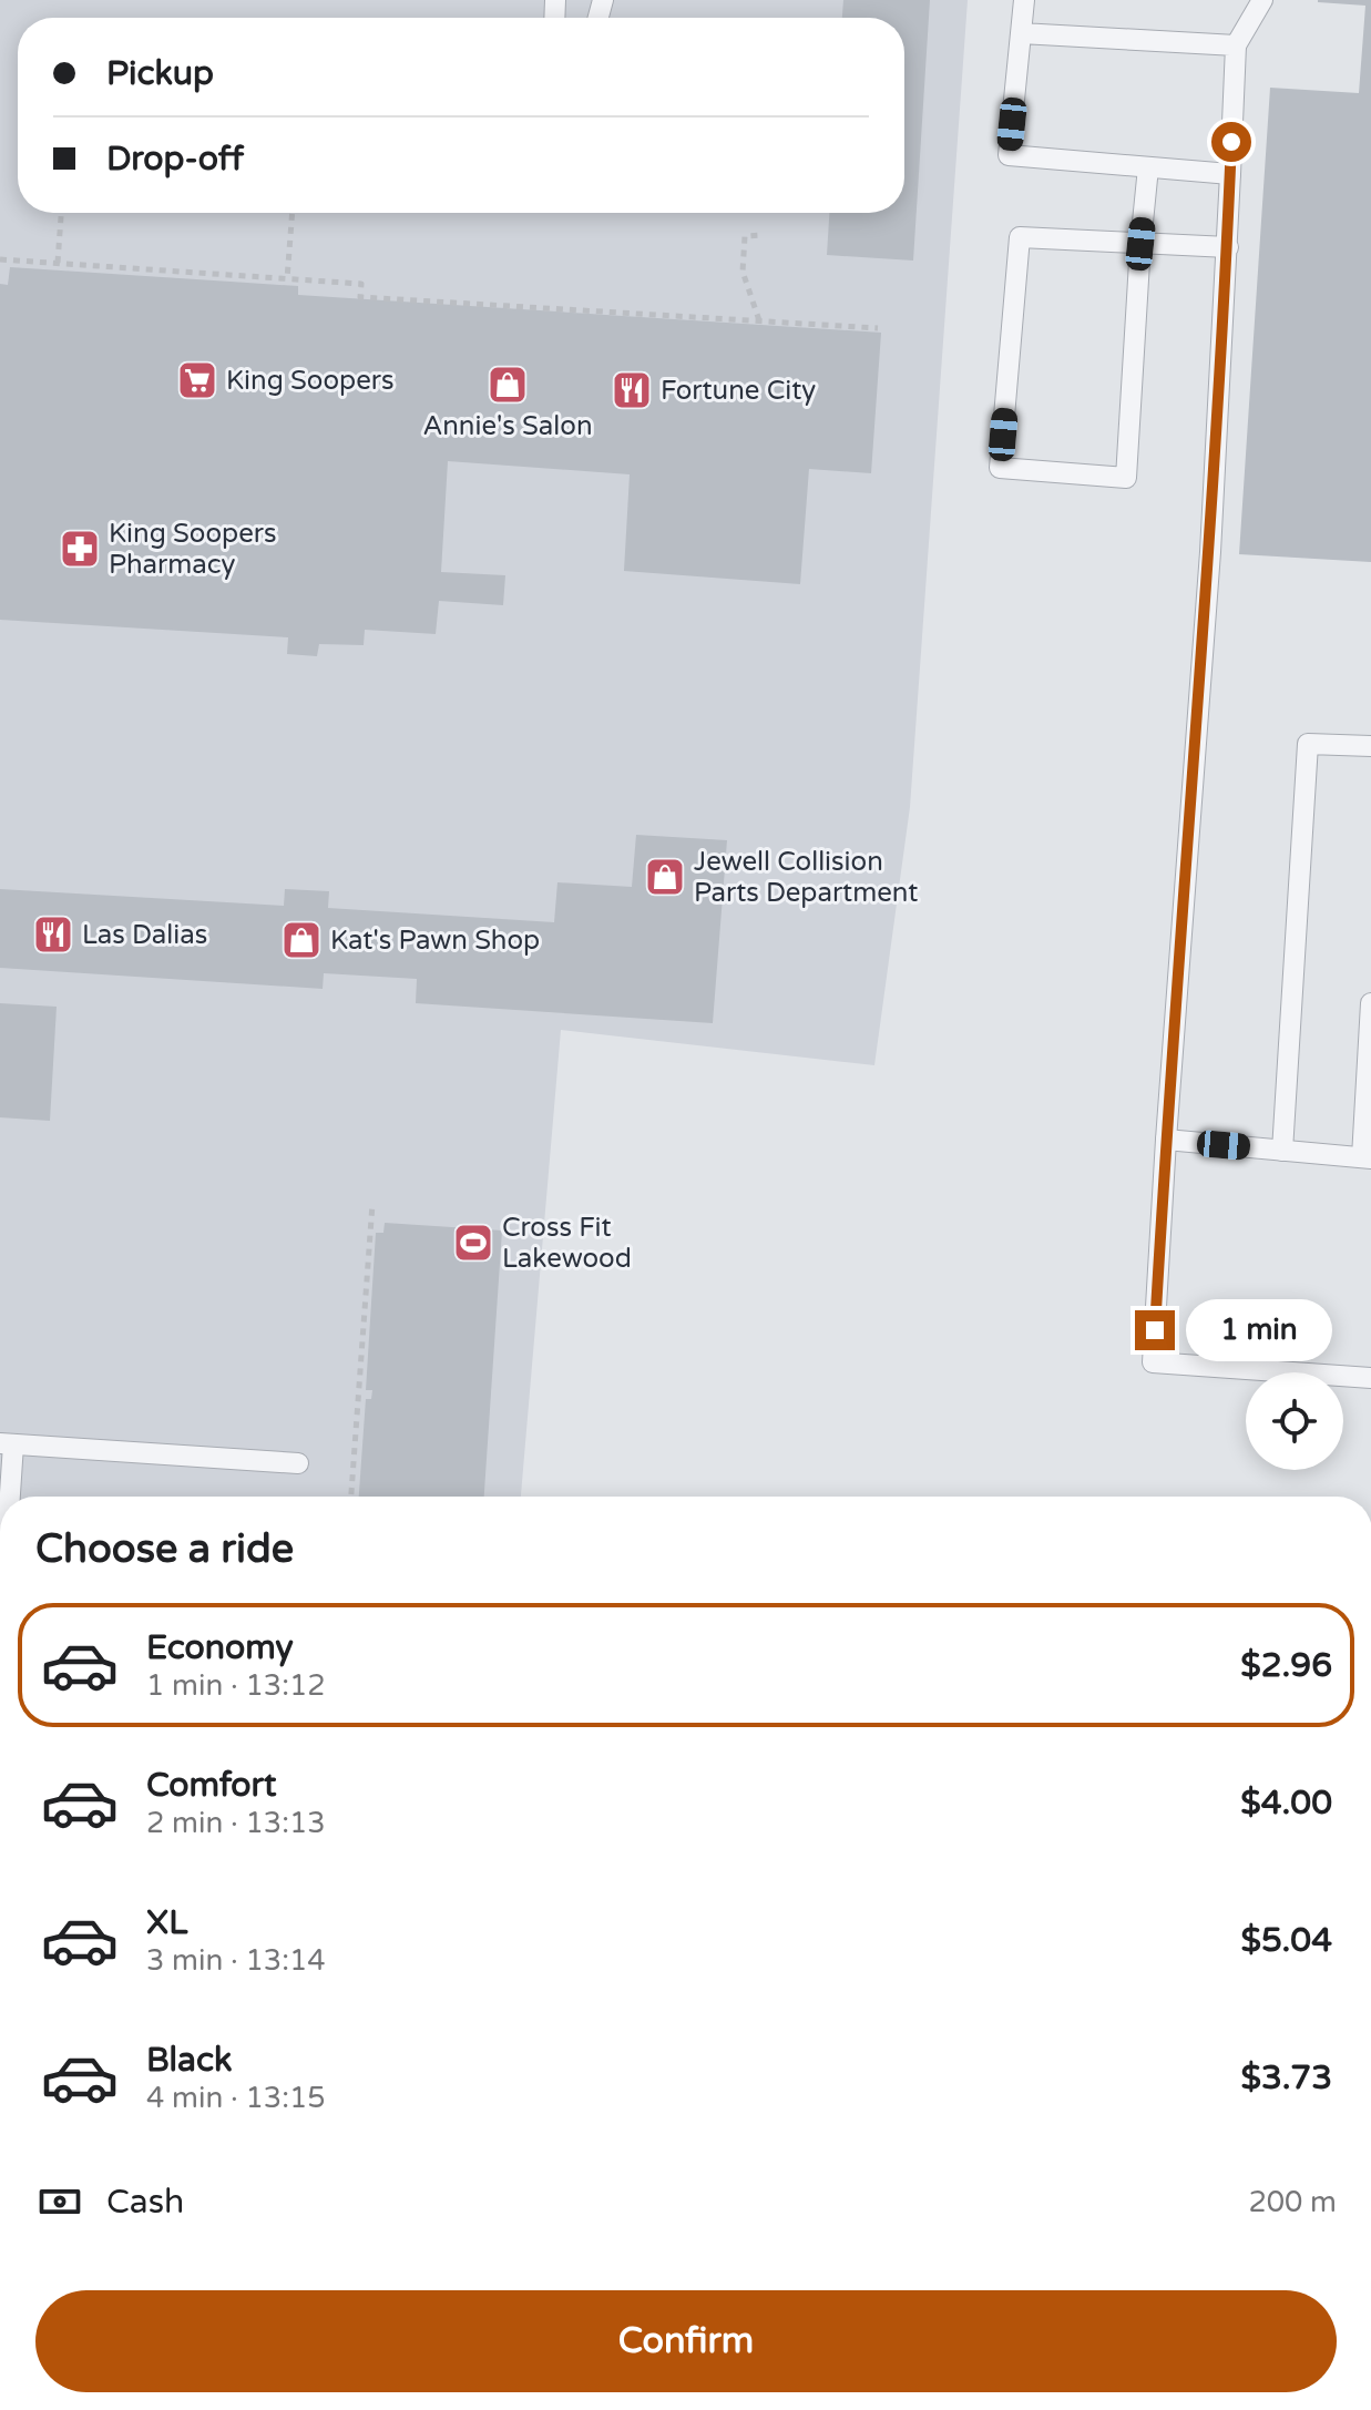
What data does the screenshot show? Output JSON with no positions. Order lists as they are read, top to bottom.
{
  "places": {
    "supermarket": ["King Soopers"],
    "shop": ["Annie's Salon", "Jewell Collision Parts Department", "Kat's Pawn Shop"],
    "restaurant": ["Fortune City", "Las Dalias"],
    "pharmacy": ["King Soopers Pharmacy"],
    "sports": ["Cross Fit Lakewood"]
  },
  "page": {
    "banner": ["Pickup", "Drop-off"],
    "bubble": "1 min",
    "heading": "Choose a ride",
    "list": [
      {
        "name": "Economy",
        "note": "1 min · 13:12",
        "value": "$2.96"
      },
      {
        "name": "Comfort",
        "note": "2 min · 13:13",
        "value": "$4.00"
      },
      {
        "name": "XL",
        "note": "3 min · 13:14",
        "value": "$5.04"
      },
      {
        "name": "Black",
        "note": "4 min · 13:15",
        "value": "$3.73"
      }
    ],
    "pay": ["Cash", "200 m"],
    "buttons": "Confirm"
  }
}
